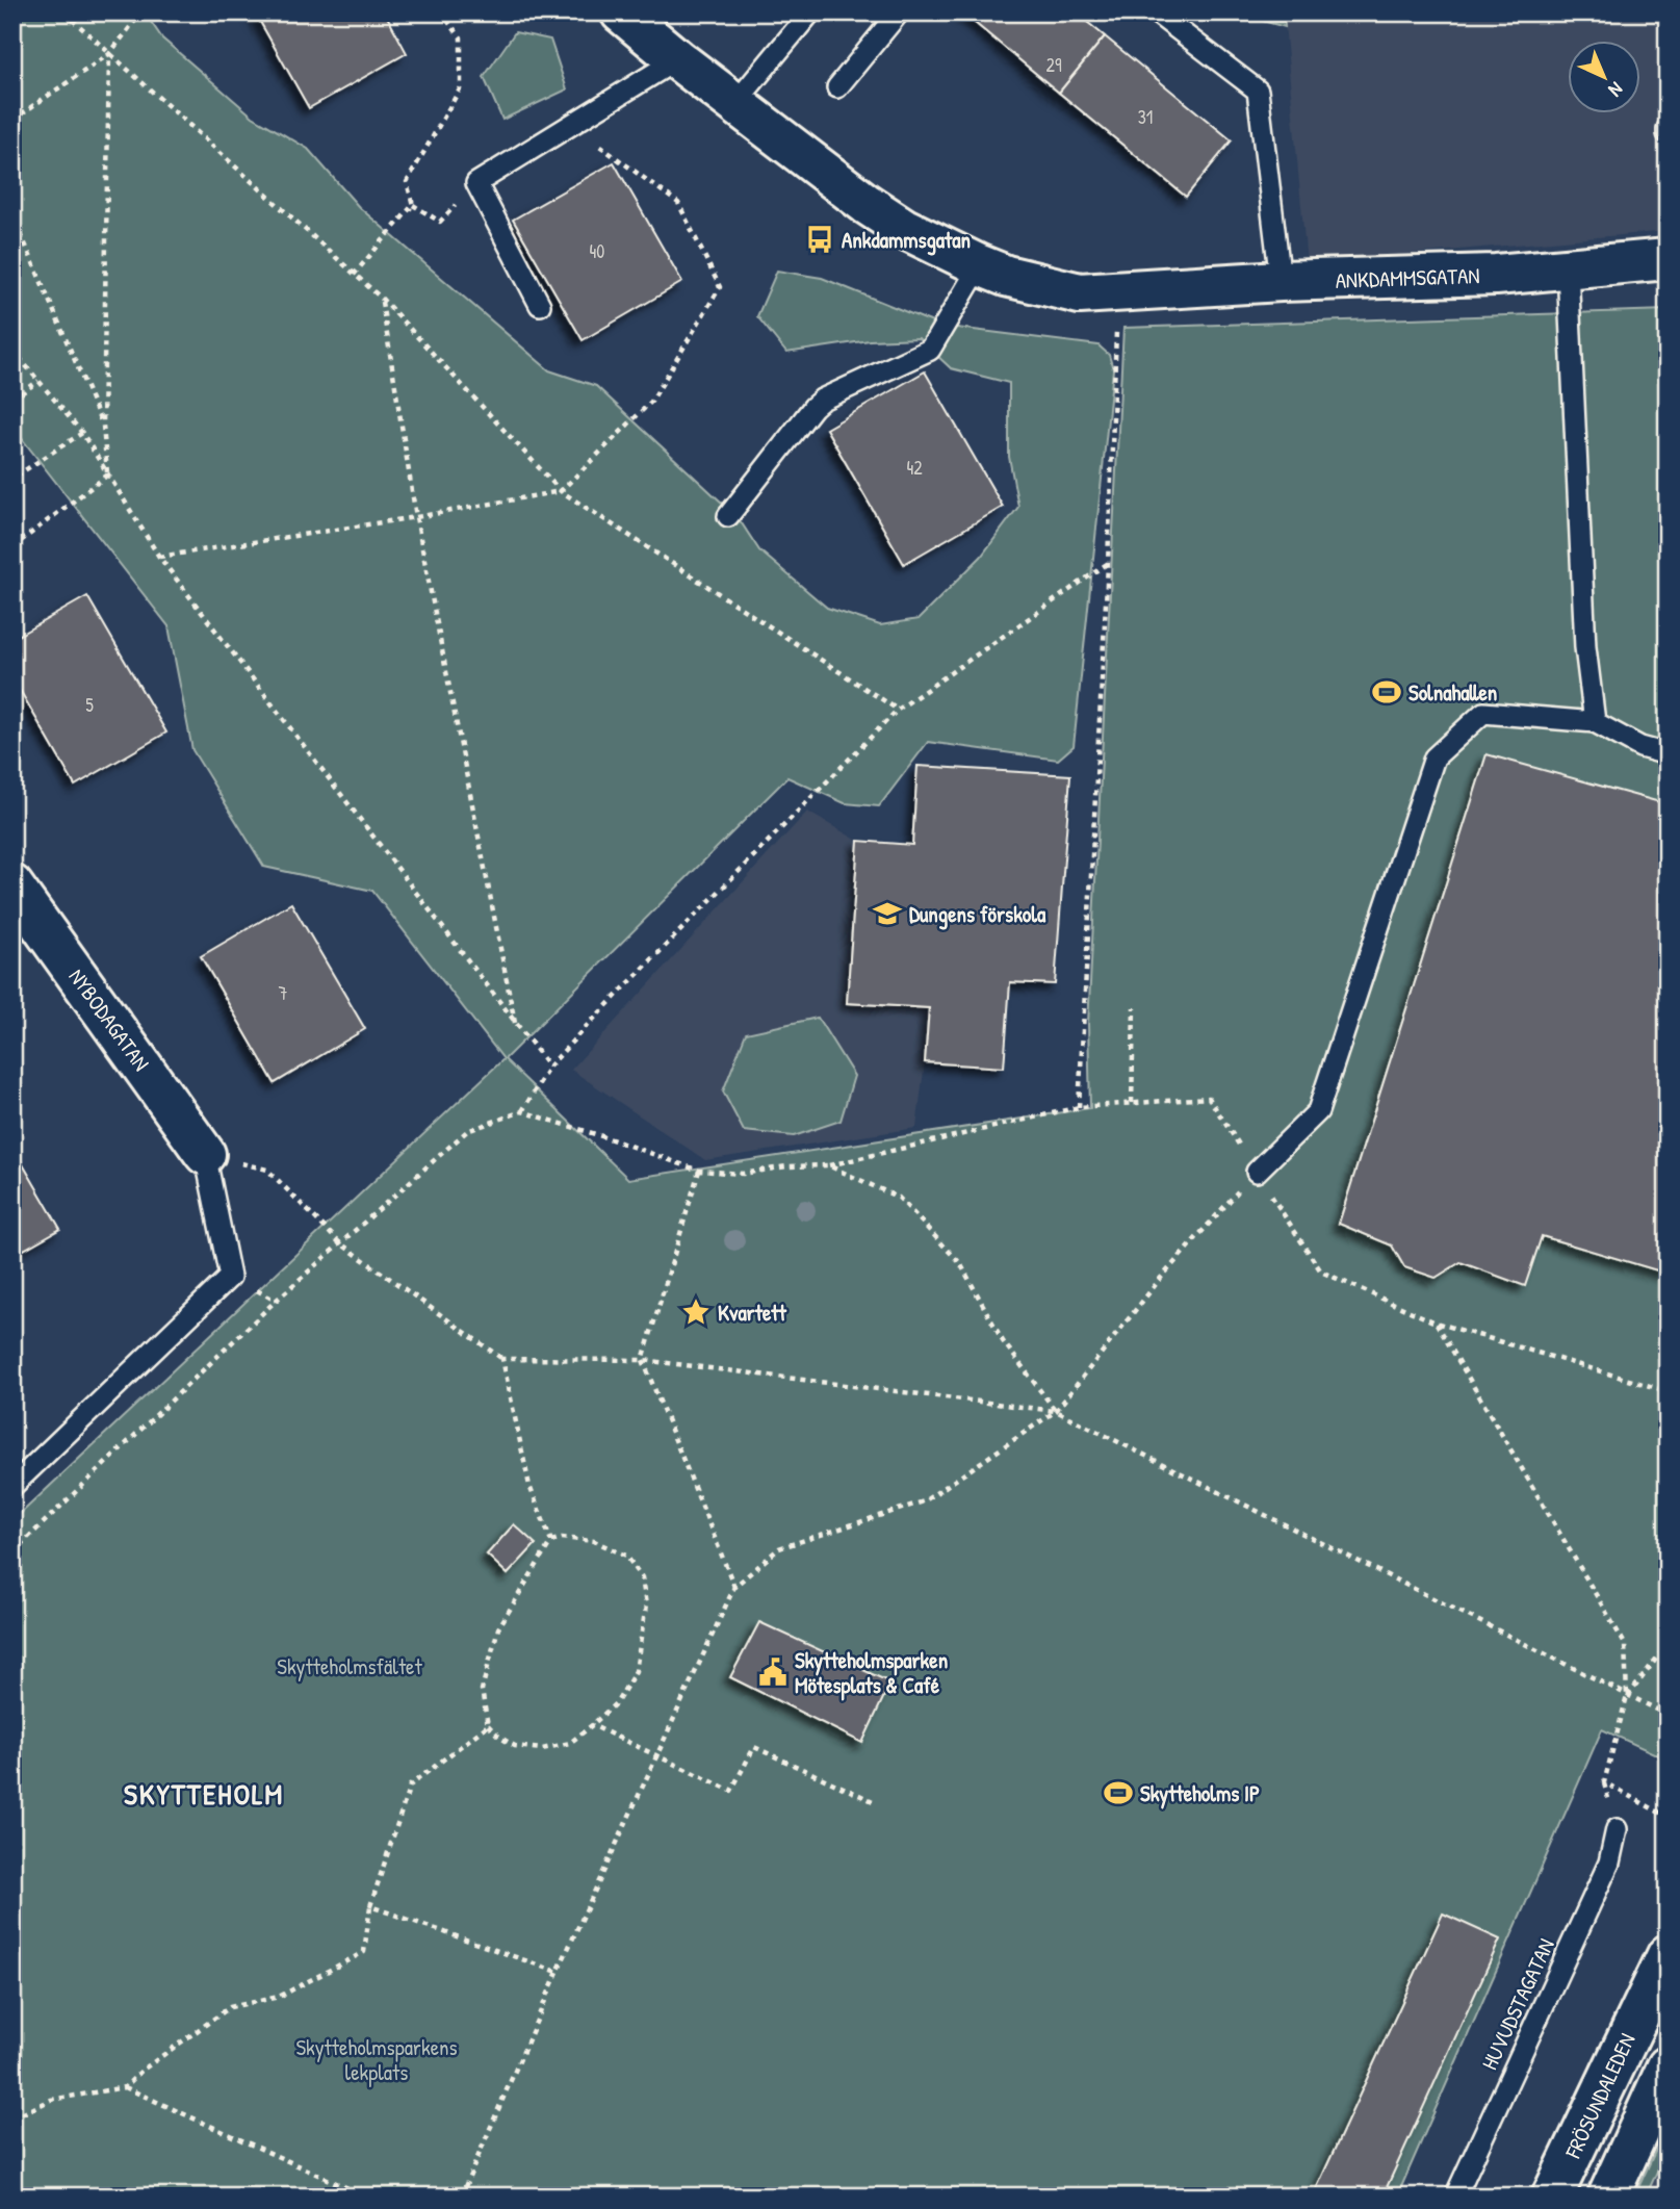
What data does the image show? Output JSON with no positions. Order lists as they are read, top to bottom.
{
  "streets": {
    "street": ["ANKDAMMSGATAN", "NYBODAGATAN", "FRÖSUNDALEDEN"],
    "lane": ["HUVUDSTAGATAN"]
  },
  "districts": ["SKYTTEHOLM"],
  "parks": ["Skytteholmsfältet", "Skytteholmsparkens lekplats"],
  "places": {
    "bus stop": ["Ankdammsgatan"],
    "sports": ["Solnahallen", "Skytteholms IP"],
    "school or university": ["Dungens förskola"],
    "place": ["Kvartett"],
    "public building": ["Skytteholmsparken Mötesplats & Café"]
  },
  "house_numbers": [
    "29",
    "31",
    "40",
    "42",
    "5",
    "7"
  ],
  "north": "bottom right"
}
